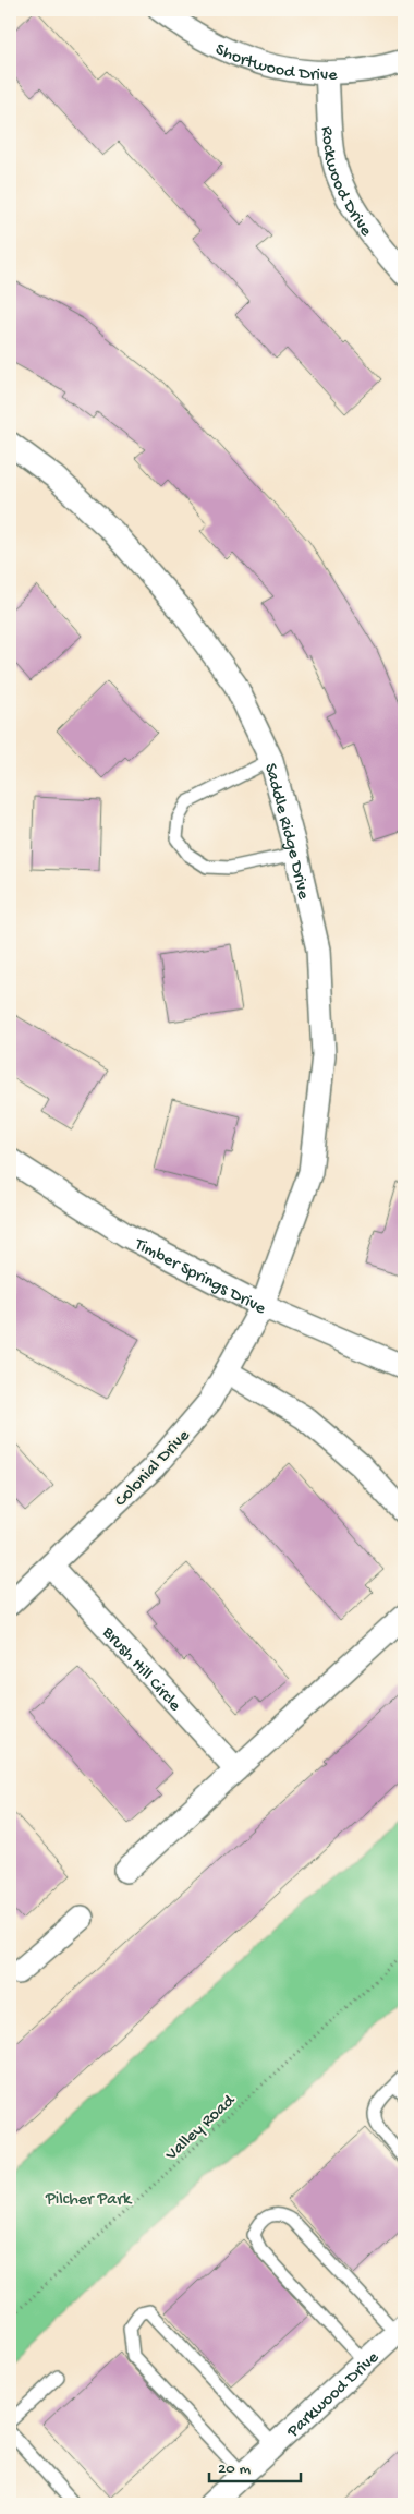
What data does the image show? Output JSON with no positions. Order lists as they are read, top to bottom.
{
  "streets": {
    "street": [
      "Shortwood Drive",
      "Rockwood Drive",
      "Saddle Ridge Drive",
      "Timber Springs Drive",
      "Colonial Drive",
      "Brush Hill Circle",
      "Parkwood Drive"
    ],
    "path": ["Valley Road"]
  },
  "crossings": [
    ["Shortwood Drive", "Rockwood Drive"],
    ["Saddle Ridge Drive", "Timber Springs Drive"],
    ["Saddle Ridge Drive", "Colonial Drive"],
    ["Timber Springs Drive", "Colonial Drive"],
    ["Colonial Drive", "Brush Hill Circle"]
  ],
  "parks": ["Pilcher Park"],
  "scale_bar": "20 m"
}
